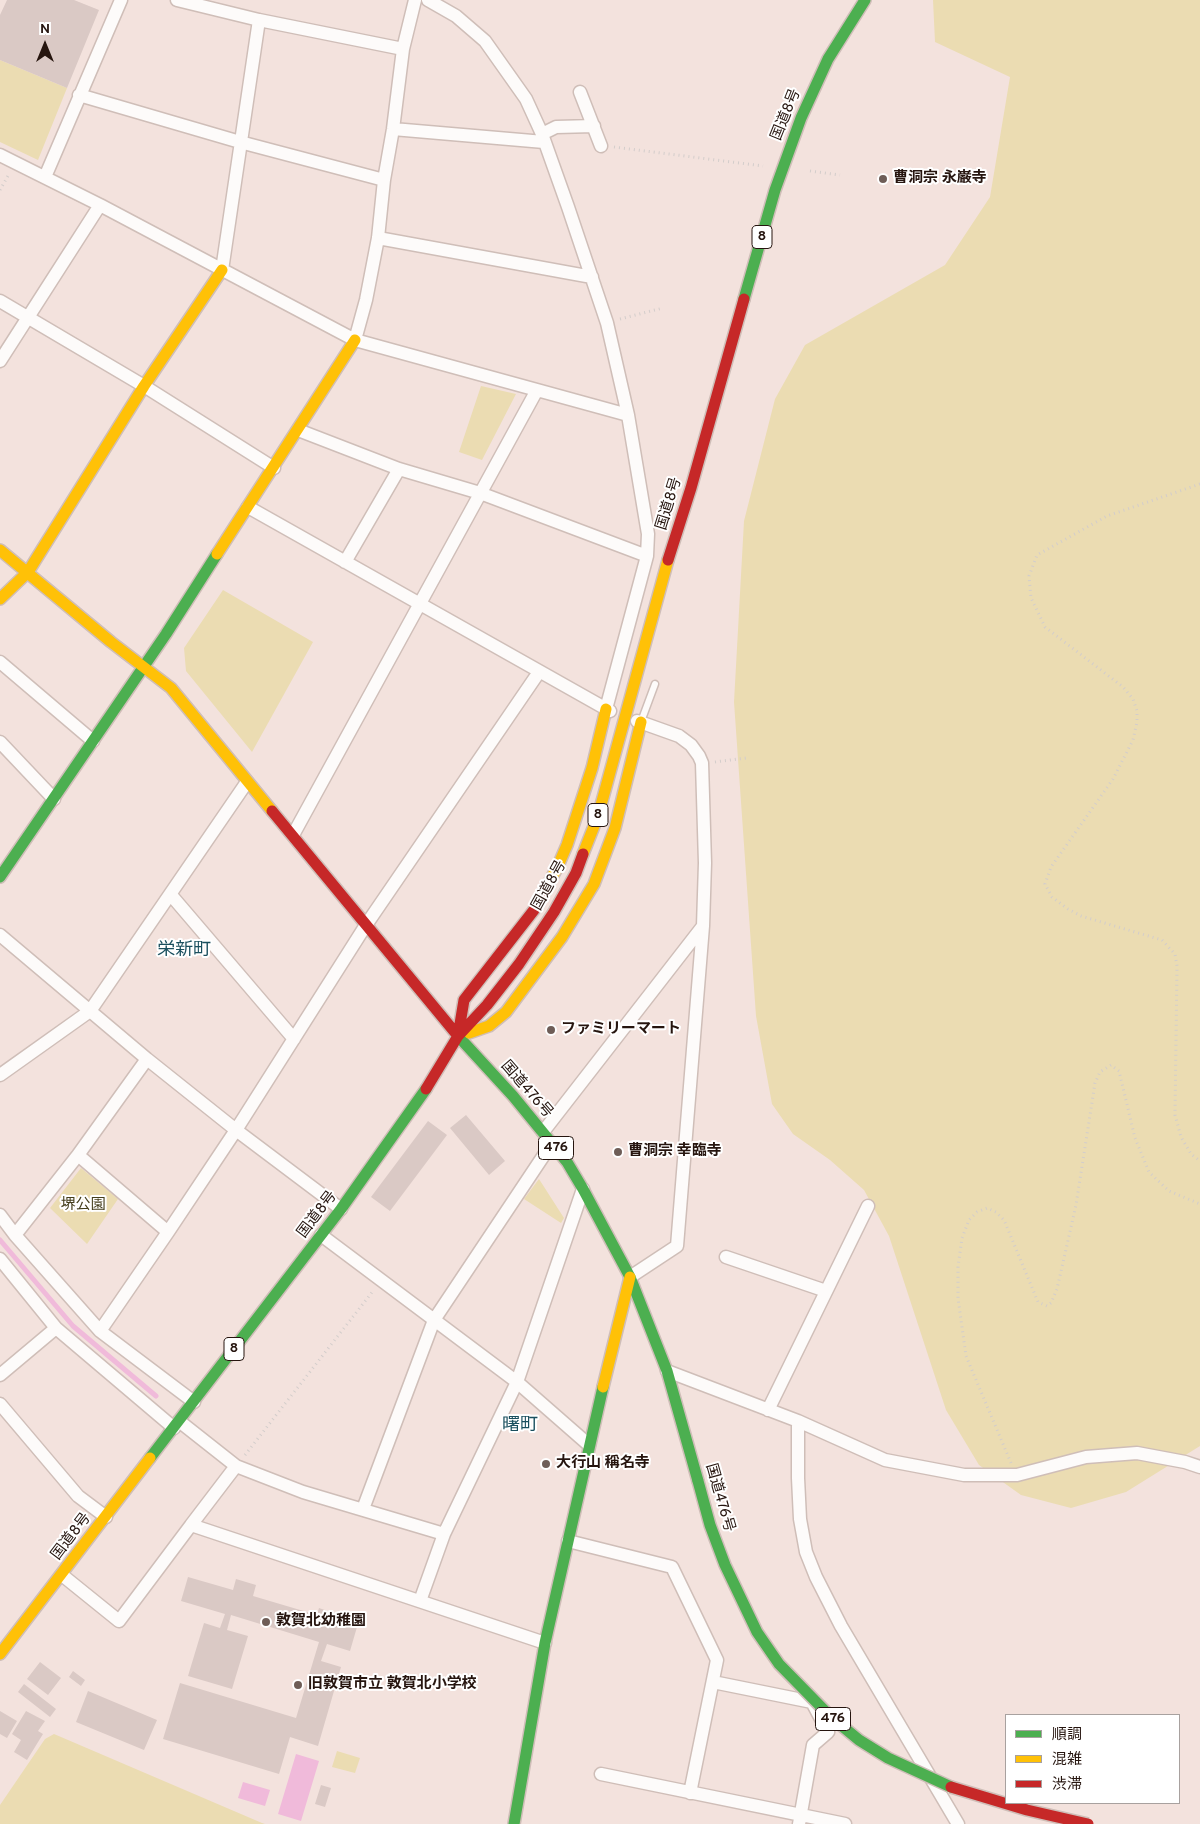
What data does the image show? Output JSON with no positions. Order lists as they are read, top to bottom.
{
  "streets": {
    "main road": [
      "国道8号",
      "8",
      "国道476号",
      "476"
    ]
  },
  "crossings": [
    ["国道8号", "国道476号"]
  ],
  "districts": ["栄新町", "曙町"],
  "parks": ["堺公園"],
  "places": [
    "曹洞宗 永巌寺",
    "ファミリーマート",
    "曹洞宗 幸臨寺",
    "大行山 稱名寺",
    "敦賀北幼稚園",
    "旧敦賀市立 敦賀北小学校"
  ],
  "legend": ["順調", "混雑", "渋滞"],
  "north": "top"
}
